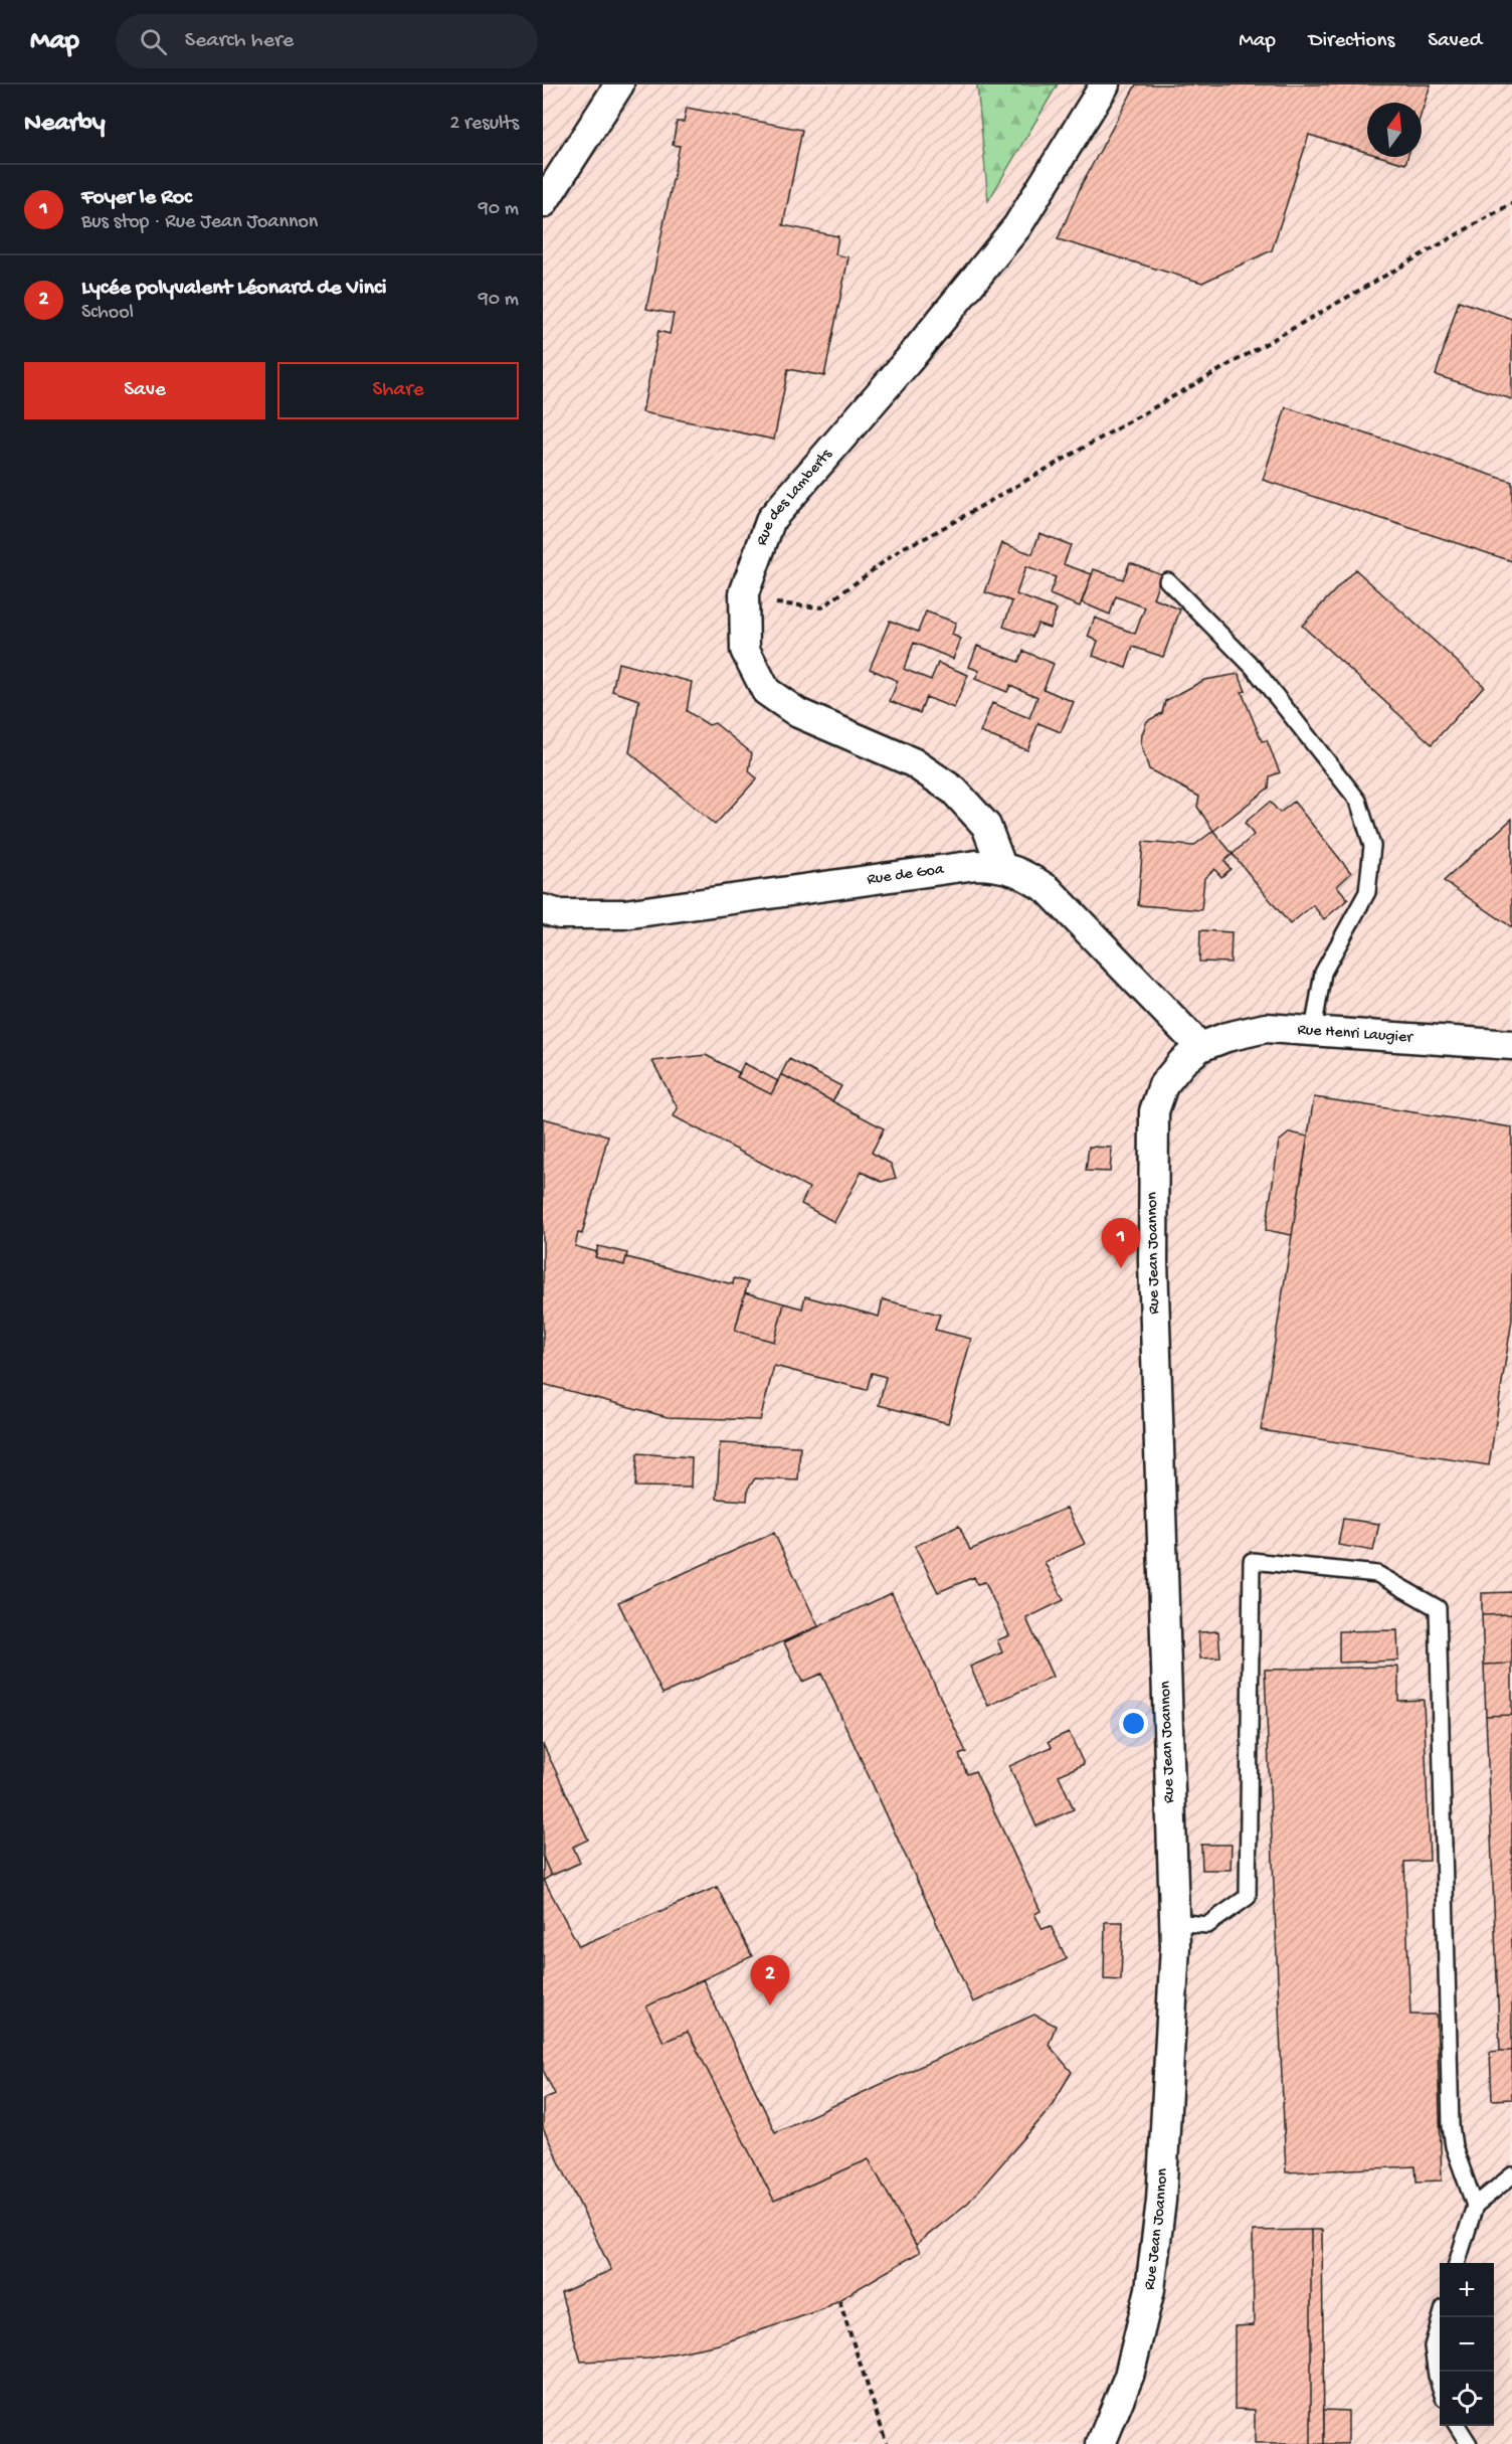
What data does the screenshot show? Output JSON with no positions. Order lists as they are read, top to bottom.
{
  "streets": {
    "street": [
      "Rue des Lamberts",
      "Rue de Goa",
      "Rue Henri Laugier",
      "Rue Jean Joannon"
    ]
  },
  "crossings": [
    ["Rue des Lamberts", "Rue de Goa"],
    ["Rue de Goa", "Rue Henri Laugier"],
    ["Rue de Goa", "Rue Jean Joannon"],
    ["Rue Henri Laugier", "Rue Jean Joannon"]
  ],
  "north": "top",
  "page": {
    "header": "Map",
    "search": "Search here",
    "nav": ["Map", "Directions", "Saved"],
    "heading": ["Nearby", "2 results"],
    "list": [
      {
        "mark": "1",
        "name": "Foyer le Roc",
        "note": "Bus stop · Rue Jean Joannon",
        "value": "90 m"
      },
      {
        "mark": "2",
        "name": "Lycée polyvalent Léonard de Vinci",
        "note": "School",
        "value": "90 m"
      }
    ],
    "buttons": ["Save", "Share"],
    "pins": ["1", "2"],
    "map_buttons": ["+", "−"]
  }
}
